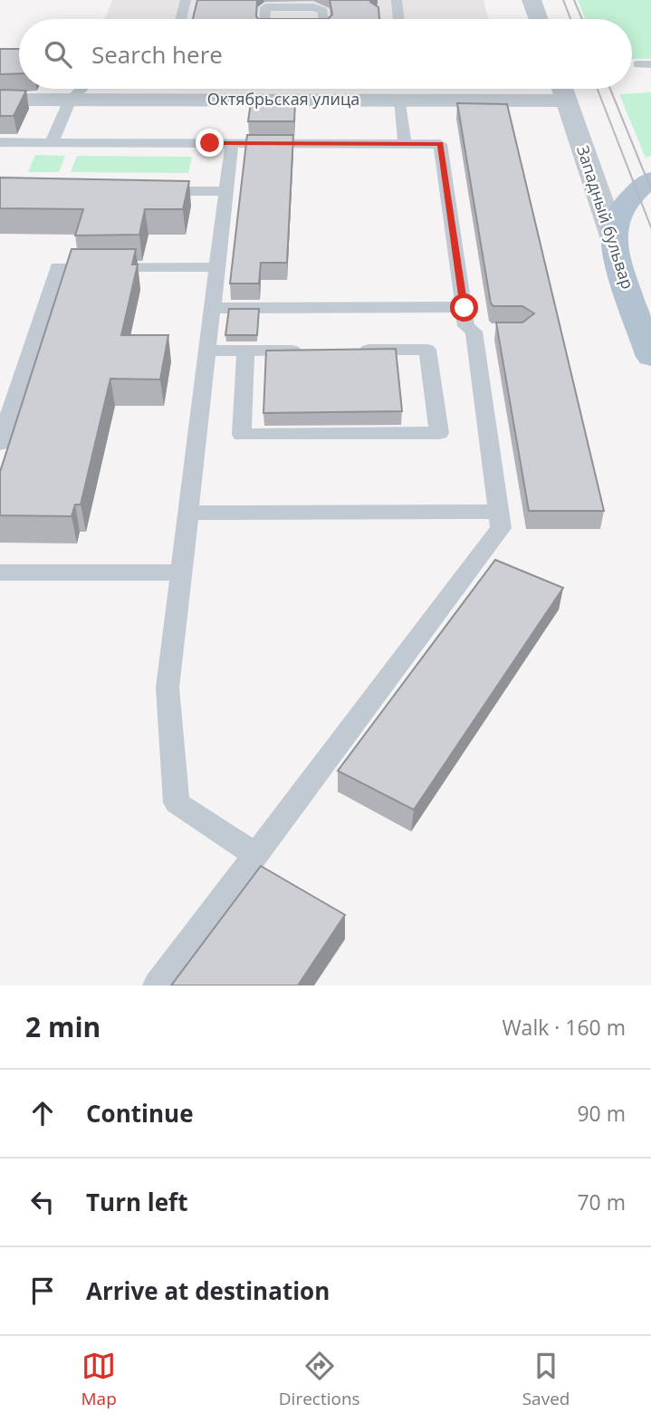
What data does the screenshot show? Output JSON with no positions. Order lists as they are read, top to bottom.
{
  "streets": {
    "main road": ["Западный бульвар"],
    "street": ["Октябрьская улица"]
  },
  "crossings": [
    ["Октябрьская улица", "Западный бульвар"]
  ],
  "page": {
    "search": "Search here",
    "heading": ["2 min", "Walk · 160 m"],
    "list": [
      ["Continue", "90 m"],
      ["Turn left", "70 m"],
      "Arrive at destination"
    ],
    "nav": ["Map", "Directions", "Saved"]
  }
}
